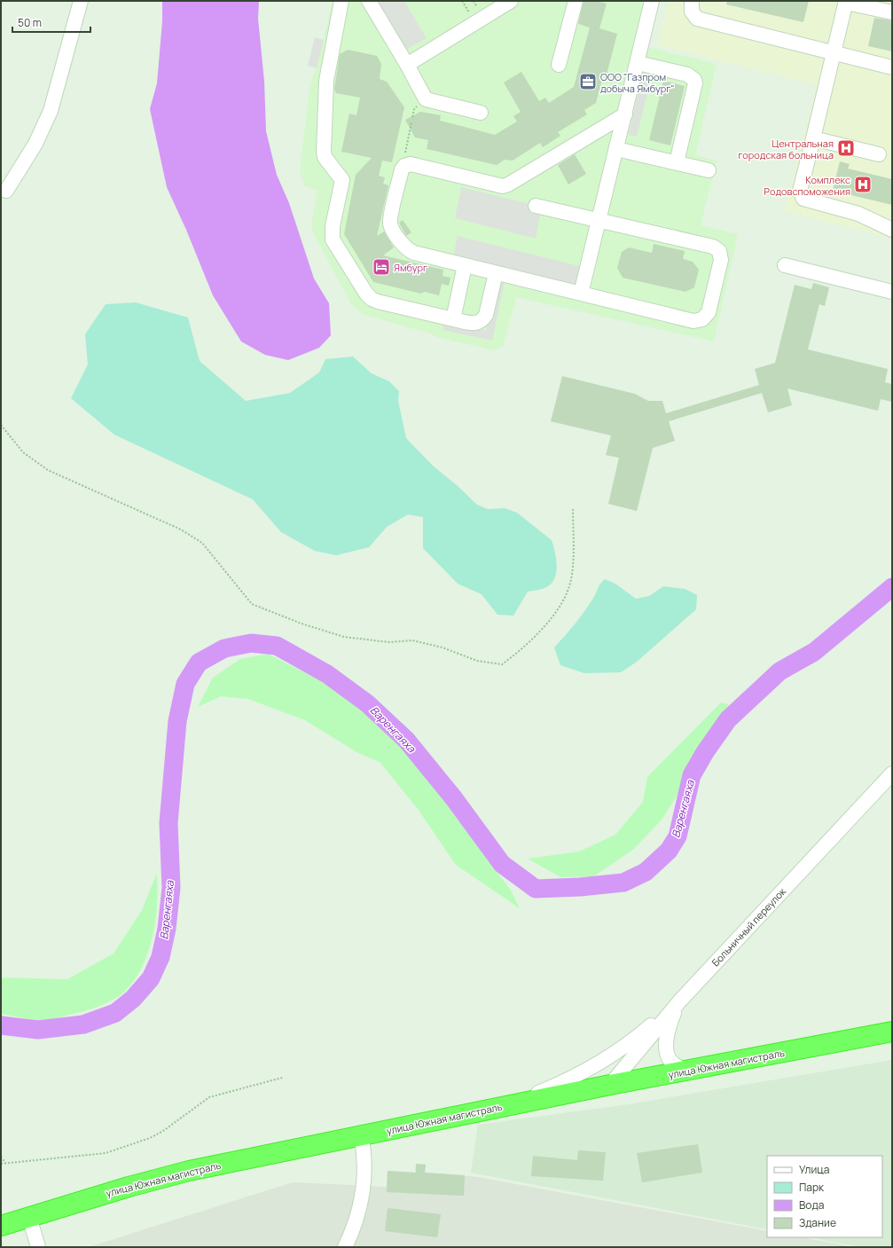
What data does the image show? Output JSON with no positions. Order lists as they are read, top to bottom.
{
  "streets": {
    "highway": ["улица Южная магистраль"],
    "street": ["Больничный переулок"]
  },
  "crossings": [
    ["Больничный переулок", "улица Южная магистраль"]
  ],
  "water": ["Варенгаяха"],
  "places": {
    "office": ["ООО \"Газпром добыча Ямбург\""],
    "hospital": ["Центральная городская больница", "Комплекс Родовспоможения"],
    "hotel": ["Ямбург"]
  },
  "legend": [
    "Улица",
    "Парк",
    "Вода",
    "Здание"
  ],
  "scale_bar": "50 m"
}
